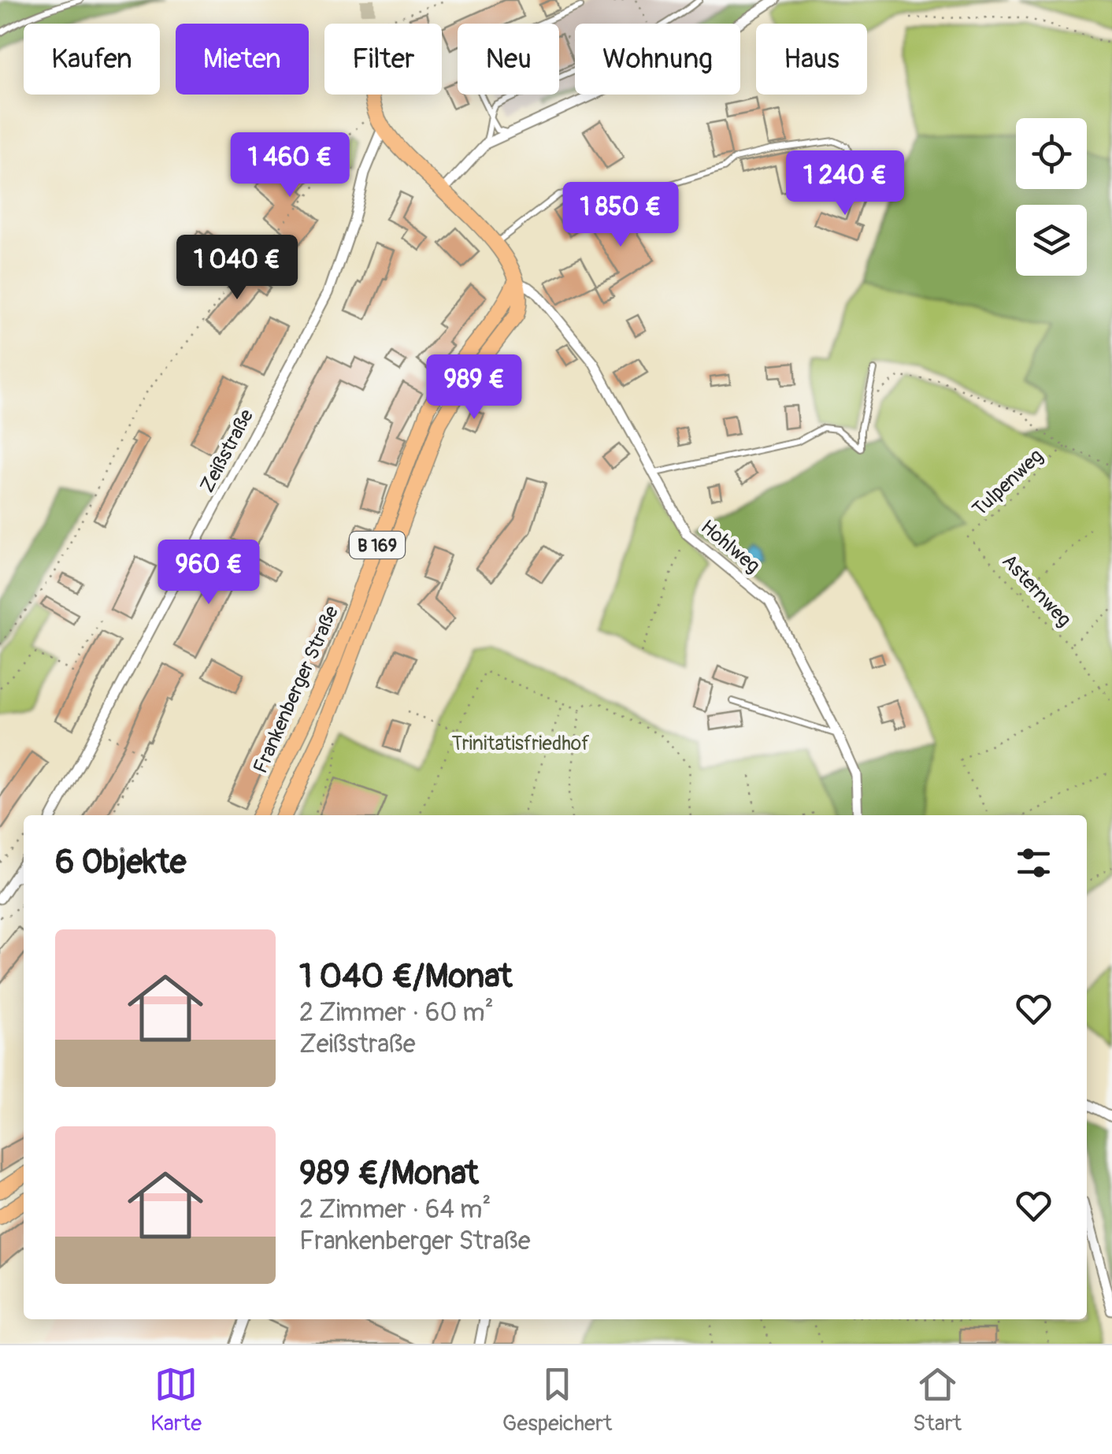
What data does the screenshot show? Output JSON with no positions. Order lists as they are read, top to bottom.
{
  "streets": {
    "main road": ["B 169", "Frankenberger Straße"],
    "street": ["Zeißstraße", "Hohlweg"],
    "path": ["Tulpenweg", "Asternweg"]
  },
  "crossings": [
    ["Zeißstraße", "Frankenberger Straße"],
    ["Tulpenweg", "Asternweg"],
    ["Hohlweg", "Frankenberger Straße"]
  ],
  "parks": ["Trinitatisfriedhof"],
  "page": {
    "chip": [
      "Kaufen",
      "Mieten",
      "Filter",
      "Neu",
      "Wohnung",
      "Haus"
    ],
    "price": [
      "1 460 €",
      "1 240 €",
      "1 850 €",
      "1 040 €",
      "989 €",
      "960 €"
    ],
    "heading": "6 Objekte",
    "list": [
      {
        "name": "1 040 €/Monat",
        "note": "2 Zimmer · 60 m² · Zeißstraße"
      },
      {
        "name": "989 €/Monat",
        "note": "2 Zimmer · 64 m² · Frankenberger Straße"
      }
    ],
    "tabs": ["Karte", "Gespeichert", "Start"]
  }
}
